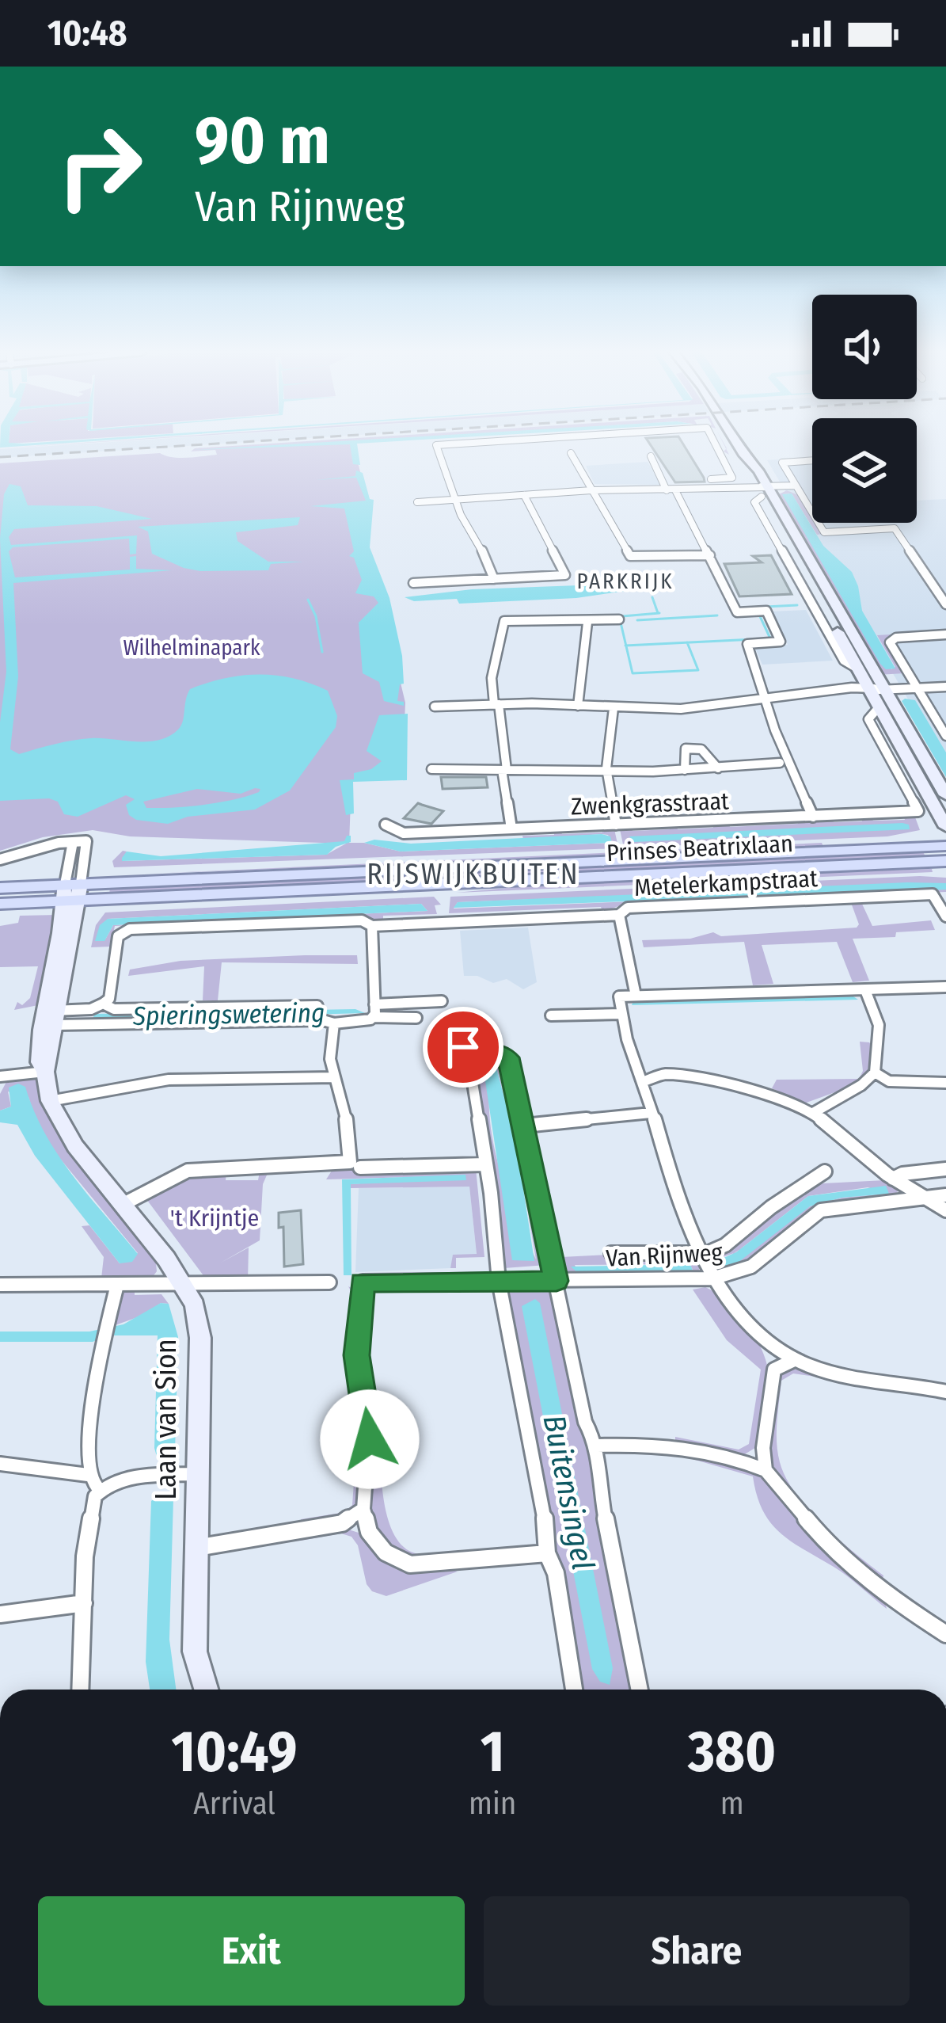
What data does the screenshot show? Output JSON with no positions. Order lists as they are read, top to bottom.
{
  "streets": {
    "main road": ["Prinses Beatrixlaan"],
    "street": [
      "Zwenkgrasstraat",
      "Metelerkampstraat",
      "Van Rijnweg",
      "Laan van Sion"
    ]
  },
  "crossings": [
    ["Prinses Beatrixlaan", "Laan van Sion"]
  ],
  "districts": ["PARKRIJK", "RIJSWIJKBUITEN"],
  "water": ["Spieringswetering", "Buitensingel"],
  "parks": ["Wilhelminapark", "'t Krijntje"],
  "page": {
    "status": "10:48",
    "turn": ["90 m", "Van Rijnweg"],
    "eta": [
      "10:49",
      "Arrival",
      "1",
      "min",
      "380",
      "m"
    ],
    "buttons": ["Exit", "Share"]
  }
}
